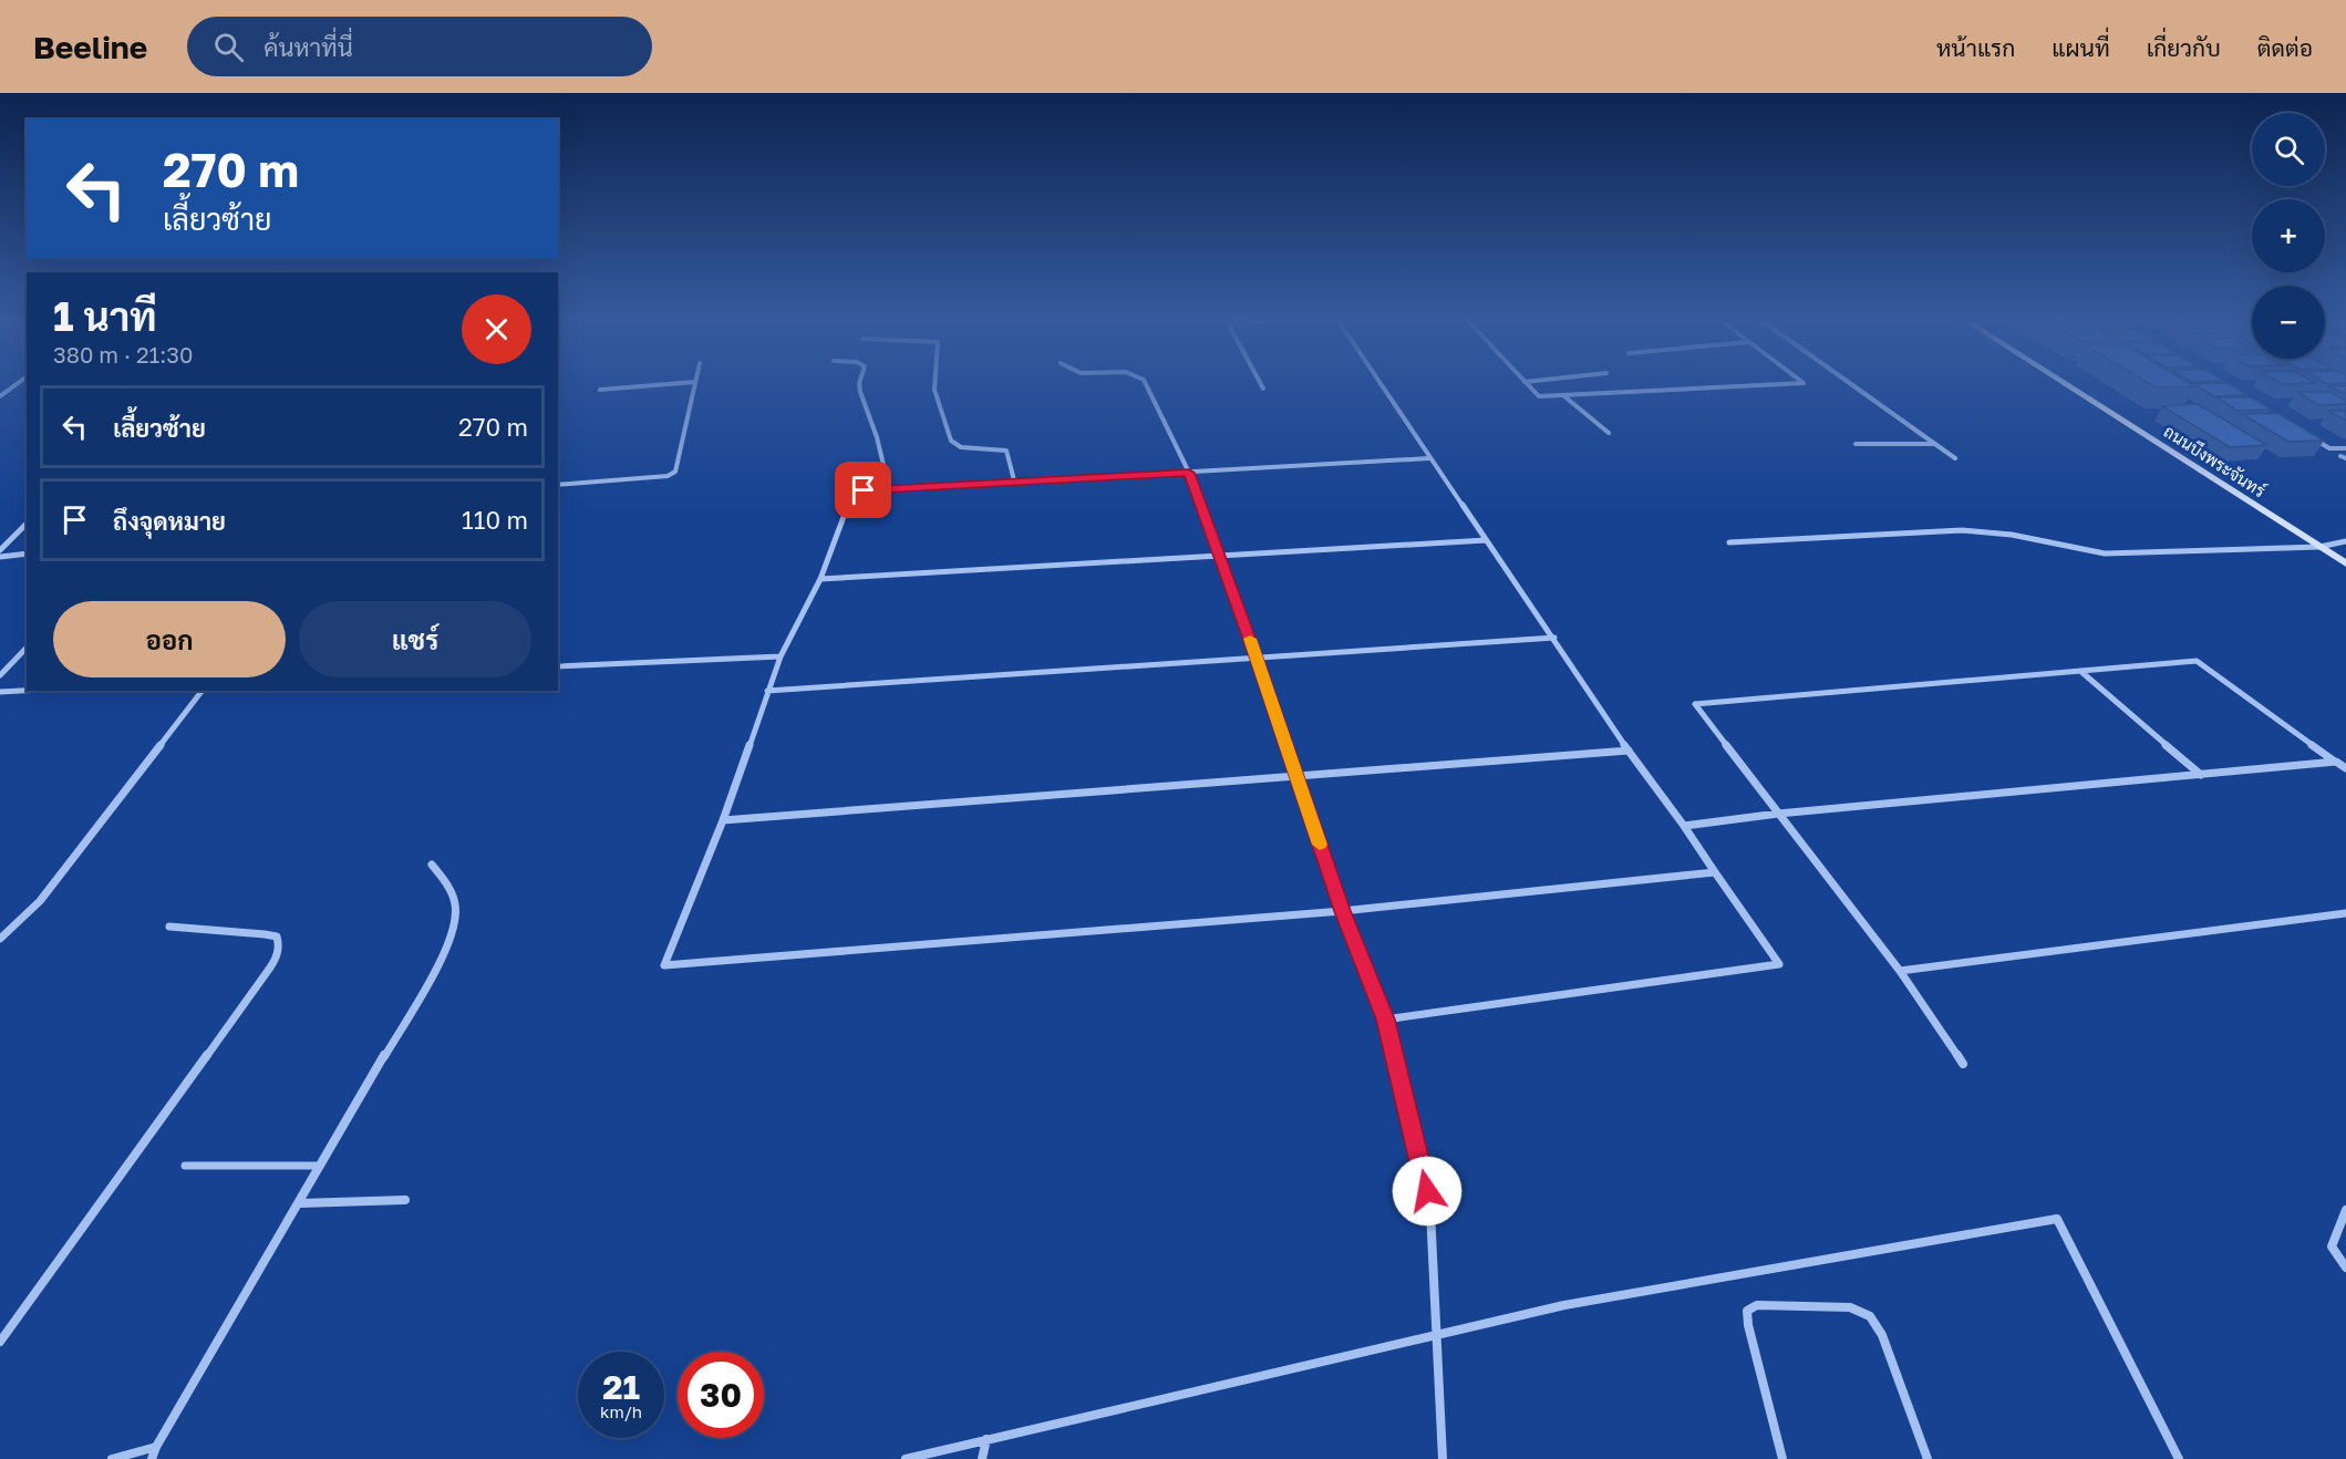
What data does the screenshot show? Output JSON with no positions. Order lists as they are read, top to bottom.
{
  "streets": {
    "street": ["ถนนบึงพระจันทร์"]
  },
  "page": {
    "header": "Beeline",
    "search": "ค้นหาที่นี่",
    "nav": [
      "หน้าแรก",
      "แผนที่",
      "เกี่ยวกับ",
      "ติดต่อ"
    ],
    "map_buttons": ["+", "−"],
    "turn": ["270 m", "เลี้ยวซ้าย"],
    "heading": ["1 นาที", "380 m · 21:30"],
    "list": [
      {
        "name": "เลี้ยวซ้าย",
        "value": "270 m"
      },
      {
        "name": "ถึงจุดหมาย",
        "value": "110 m"
      }
    ],
    "buttons": ["ออก", "แชร์"],
    "speed": "21 km/h",
    "limit": "30"
  }
}
